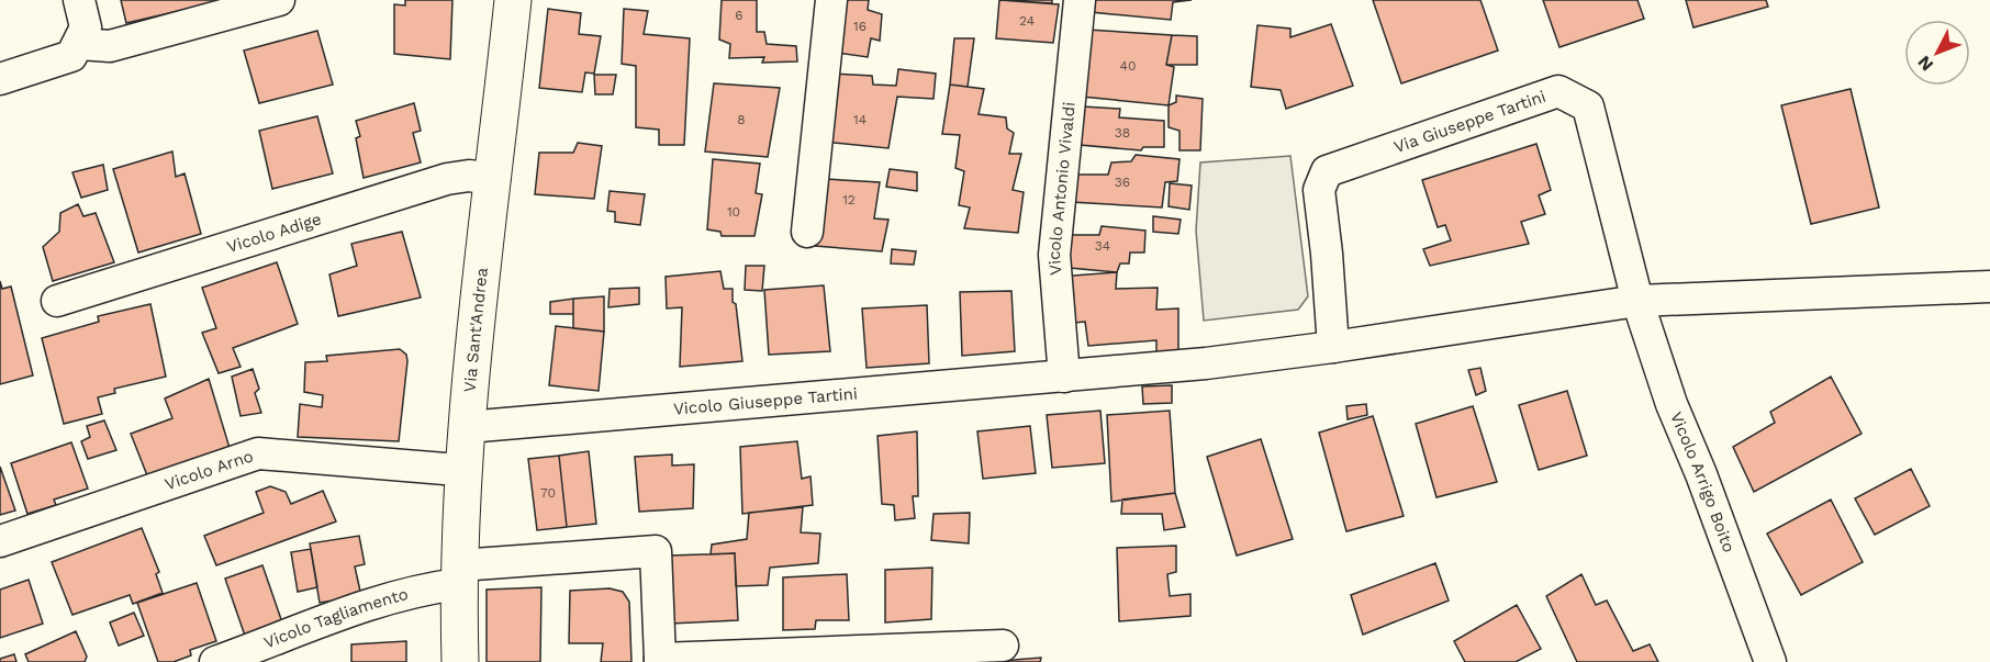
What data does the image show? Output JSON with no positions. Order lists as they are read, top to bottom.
{
  "streets": {
    "street": [
      "Via Giuseppe Tartini",
      "Vicolo Antonio Vivaldi",
      "Vicolo Adige",
      "Via Sant'Andrea",
      "Vicolo Giuseppe Tartini",
      "Vicolo Arno",
      "Vicolo Arrigo Boito",
      "Vicolo Tagliamento"
    ]
  },
  "crossings": [
    ["Via Giuseppe Tartini", "Vicolo Arrigo Boito"],
    ["Vicolo Antonio Vivaldi", "Vicolo Giuseppe Tartini"],
    ["Vicolo Adige", "Via Sant'Andrea"],
    ["Via Sant'Andrea", "Vicolo Giuseppe Tartini"],
    ["Via Sant'Andrea", "Vicolo Arno"],
    ["Via Sant'Andrea", "Vicolo Tagliamento"]
  ],
  "house_numbers": [
    "6",
    "24",
    "16",
    "40",
    "8",
    "14",
    "38",
    "36",
    "12",
    "10",
    "34",
    "70"
  ],
  "north": "bottom left"
}
